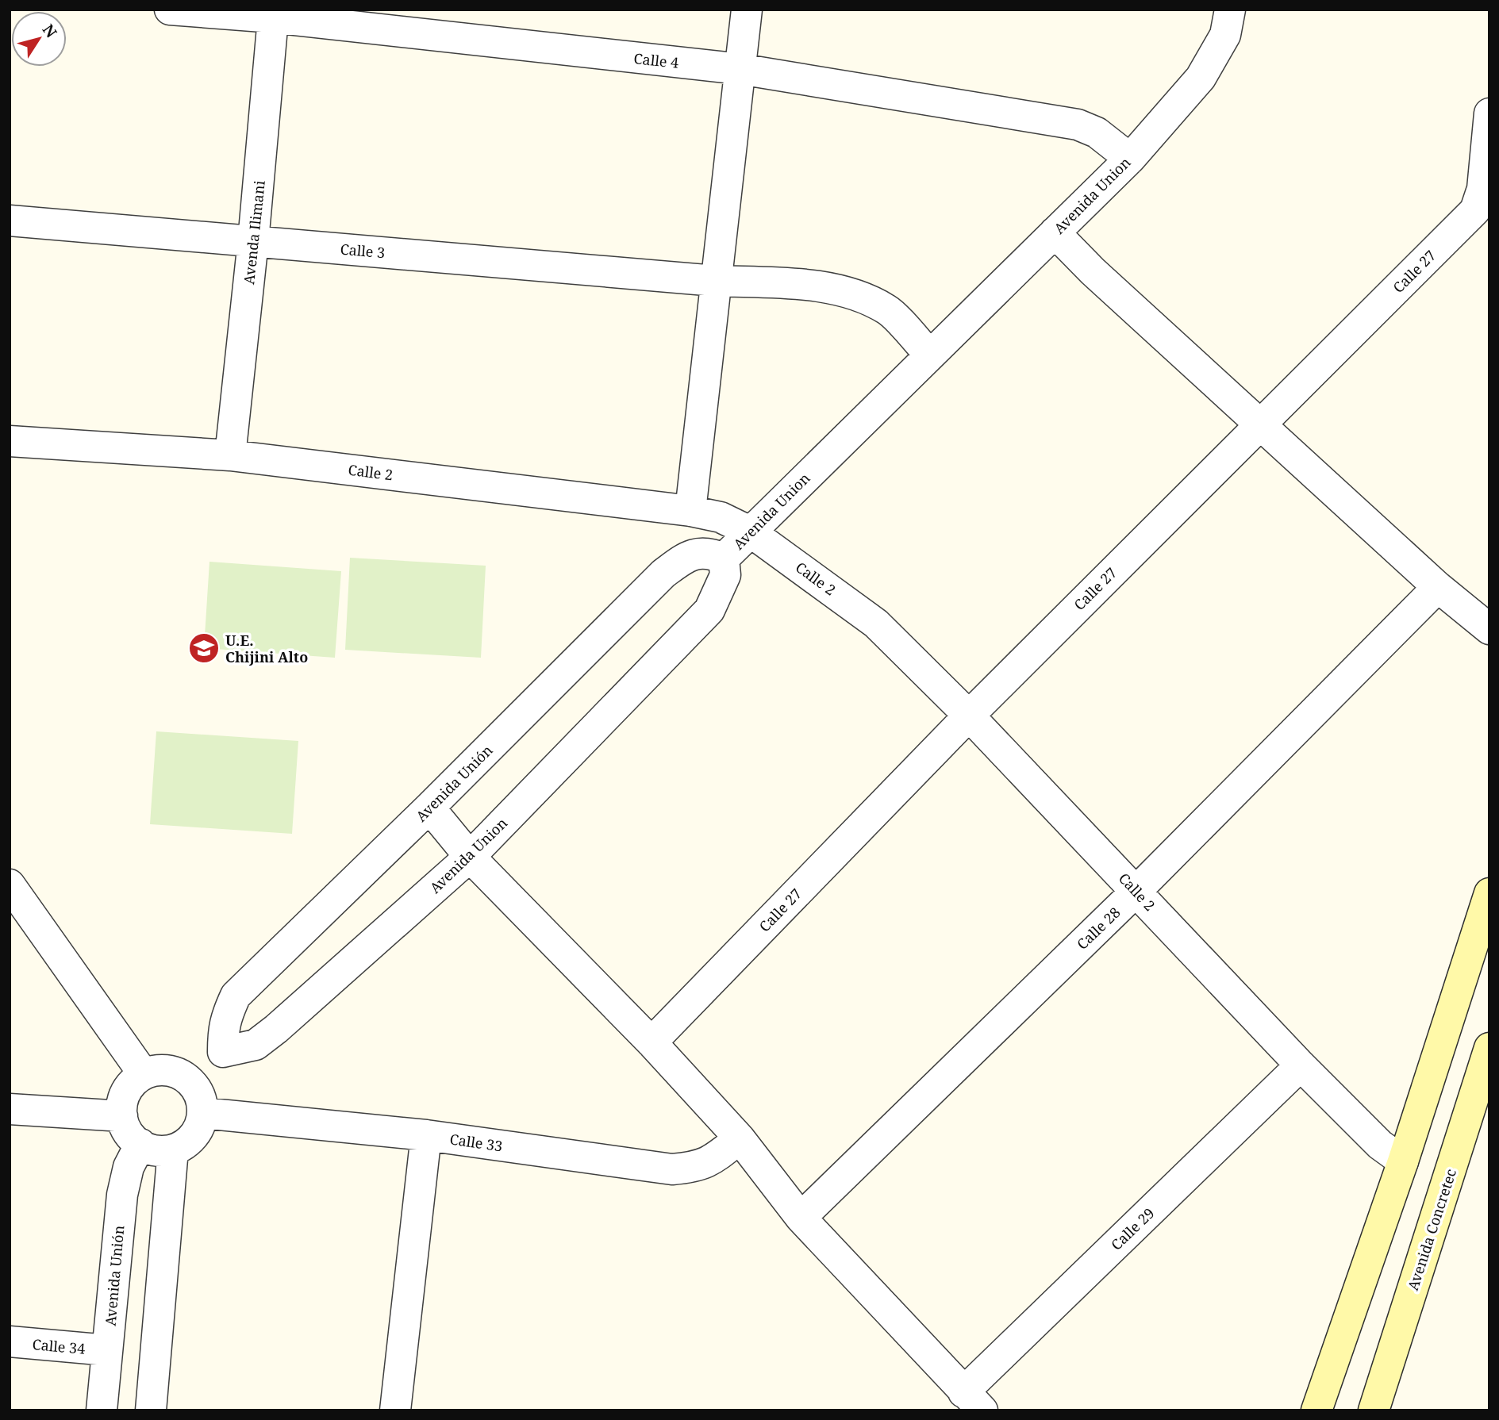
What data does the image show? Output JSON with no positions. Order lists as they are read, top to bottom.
{
  "streets": {
    "street": [
      "Calle 4",
      "Avenida Union",
      "Avenda Ilimani",
      "Calle 3",
      "Calle 27",
      "Calle 2",
      "Avenida Unión",
      "Calle 28",
      "Calle 33",
      "Calle 29",
      "Avenida Concretec",
      "Calle 34"
    ]
  },
  "crossings": [
    ["Calle 4", "Avenida Union"],
    ["Calle 4", "Avenda Ilimani"],
    ["Avenida Union", "Calle 3"],
    ["Avenida Union", "Calle 2"],
    ["Avenida Union", "Avenida Unión"],
    ["Avenda Ilimani", "Calle 3"],
    ["Avenda Ilimani", "Calle 2"],
    ["Calle 27", "Calle 2"],
    ["Calle 2", "Calle 28"],
    ["Calle 2", "Calle 29"],
    ["Avenida Unión", "Calle 33"],
    ["Avenida Unión", "Calle 34"]
  ],
  "places": {
    "school or university": ["U.E. Chijini Alto"]
  },
  "north": "top right"
}
